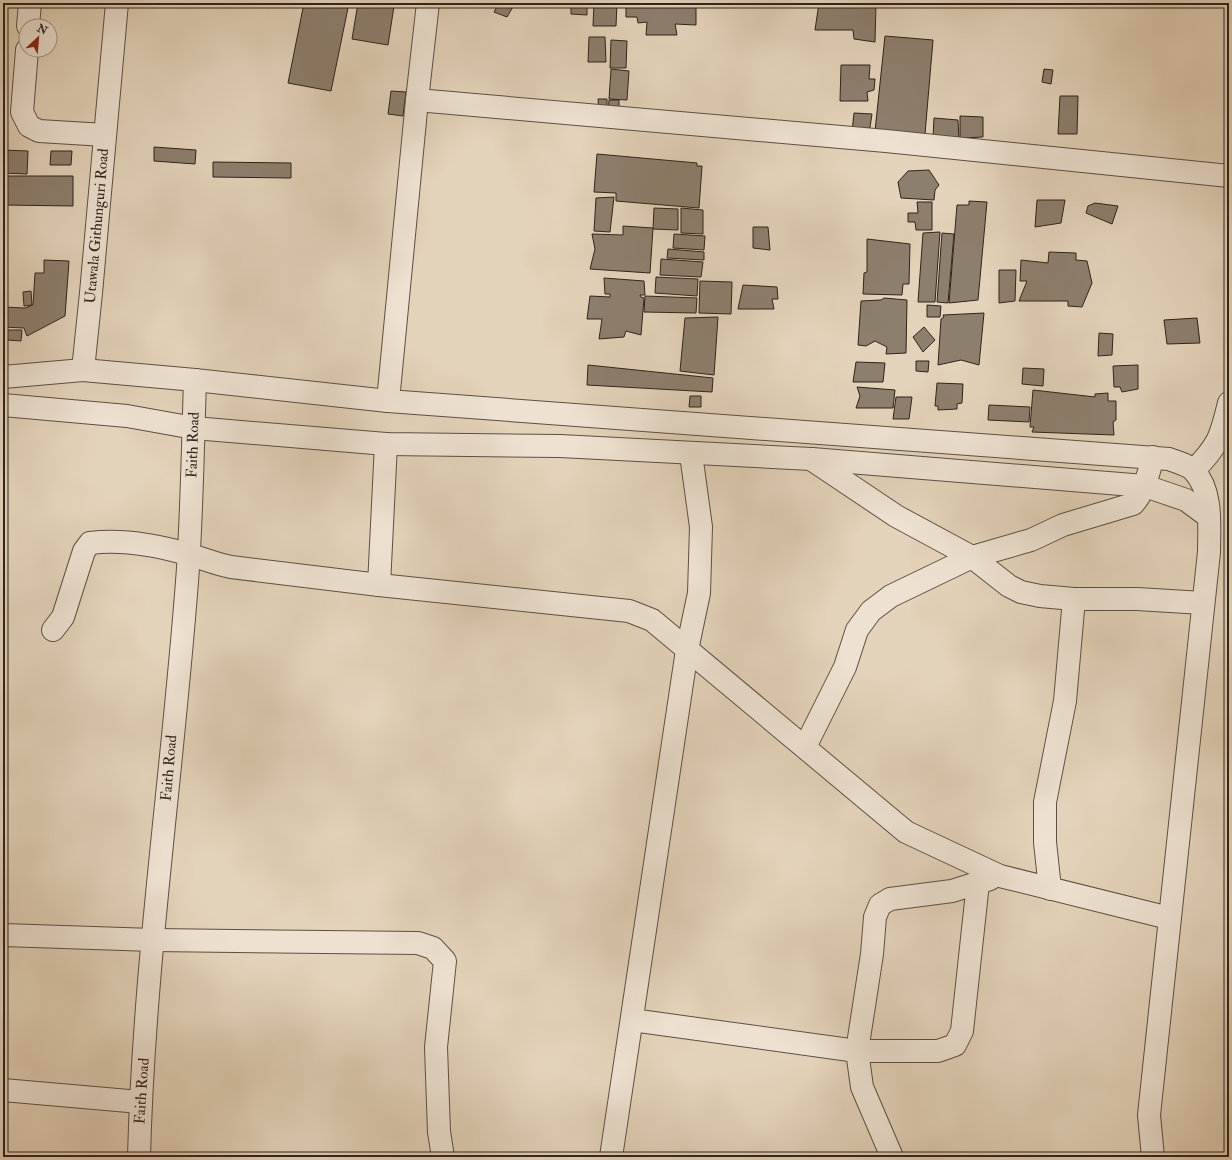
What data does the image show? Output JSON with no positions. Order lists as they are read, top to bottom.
{
  "streets": {
    "street": ["Utawala Githunguri Road", "Faith Road"]
  },
  "north": "top right"
}
